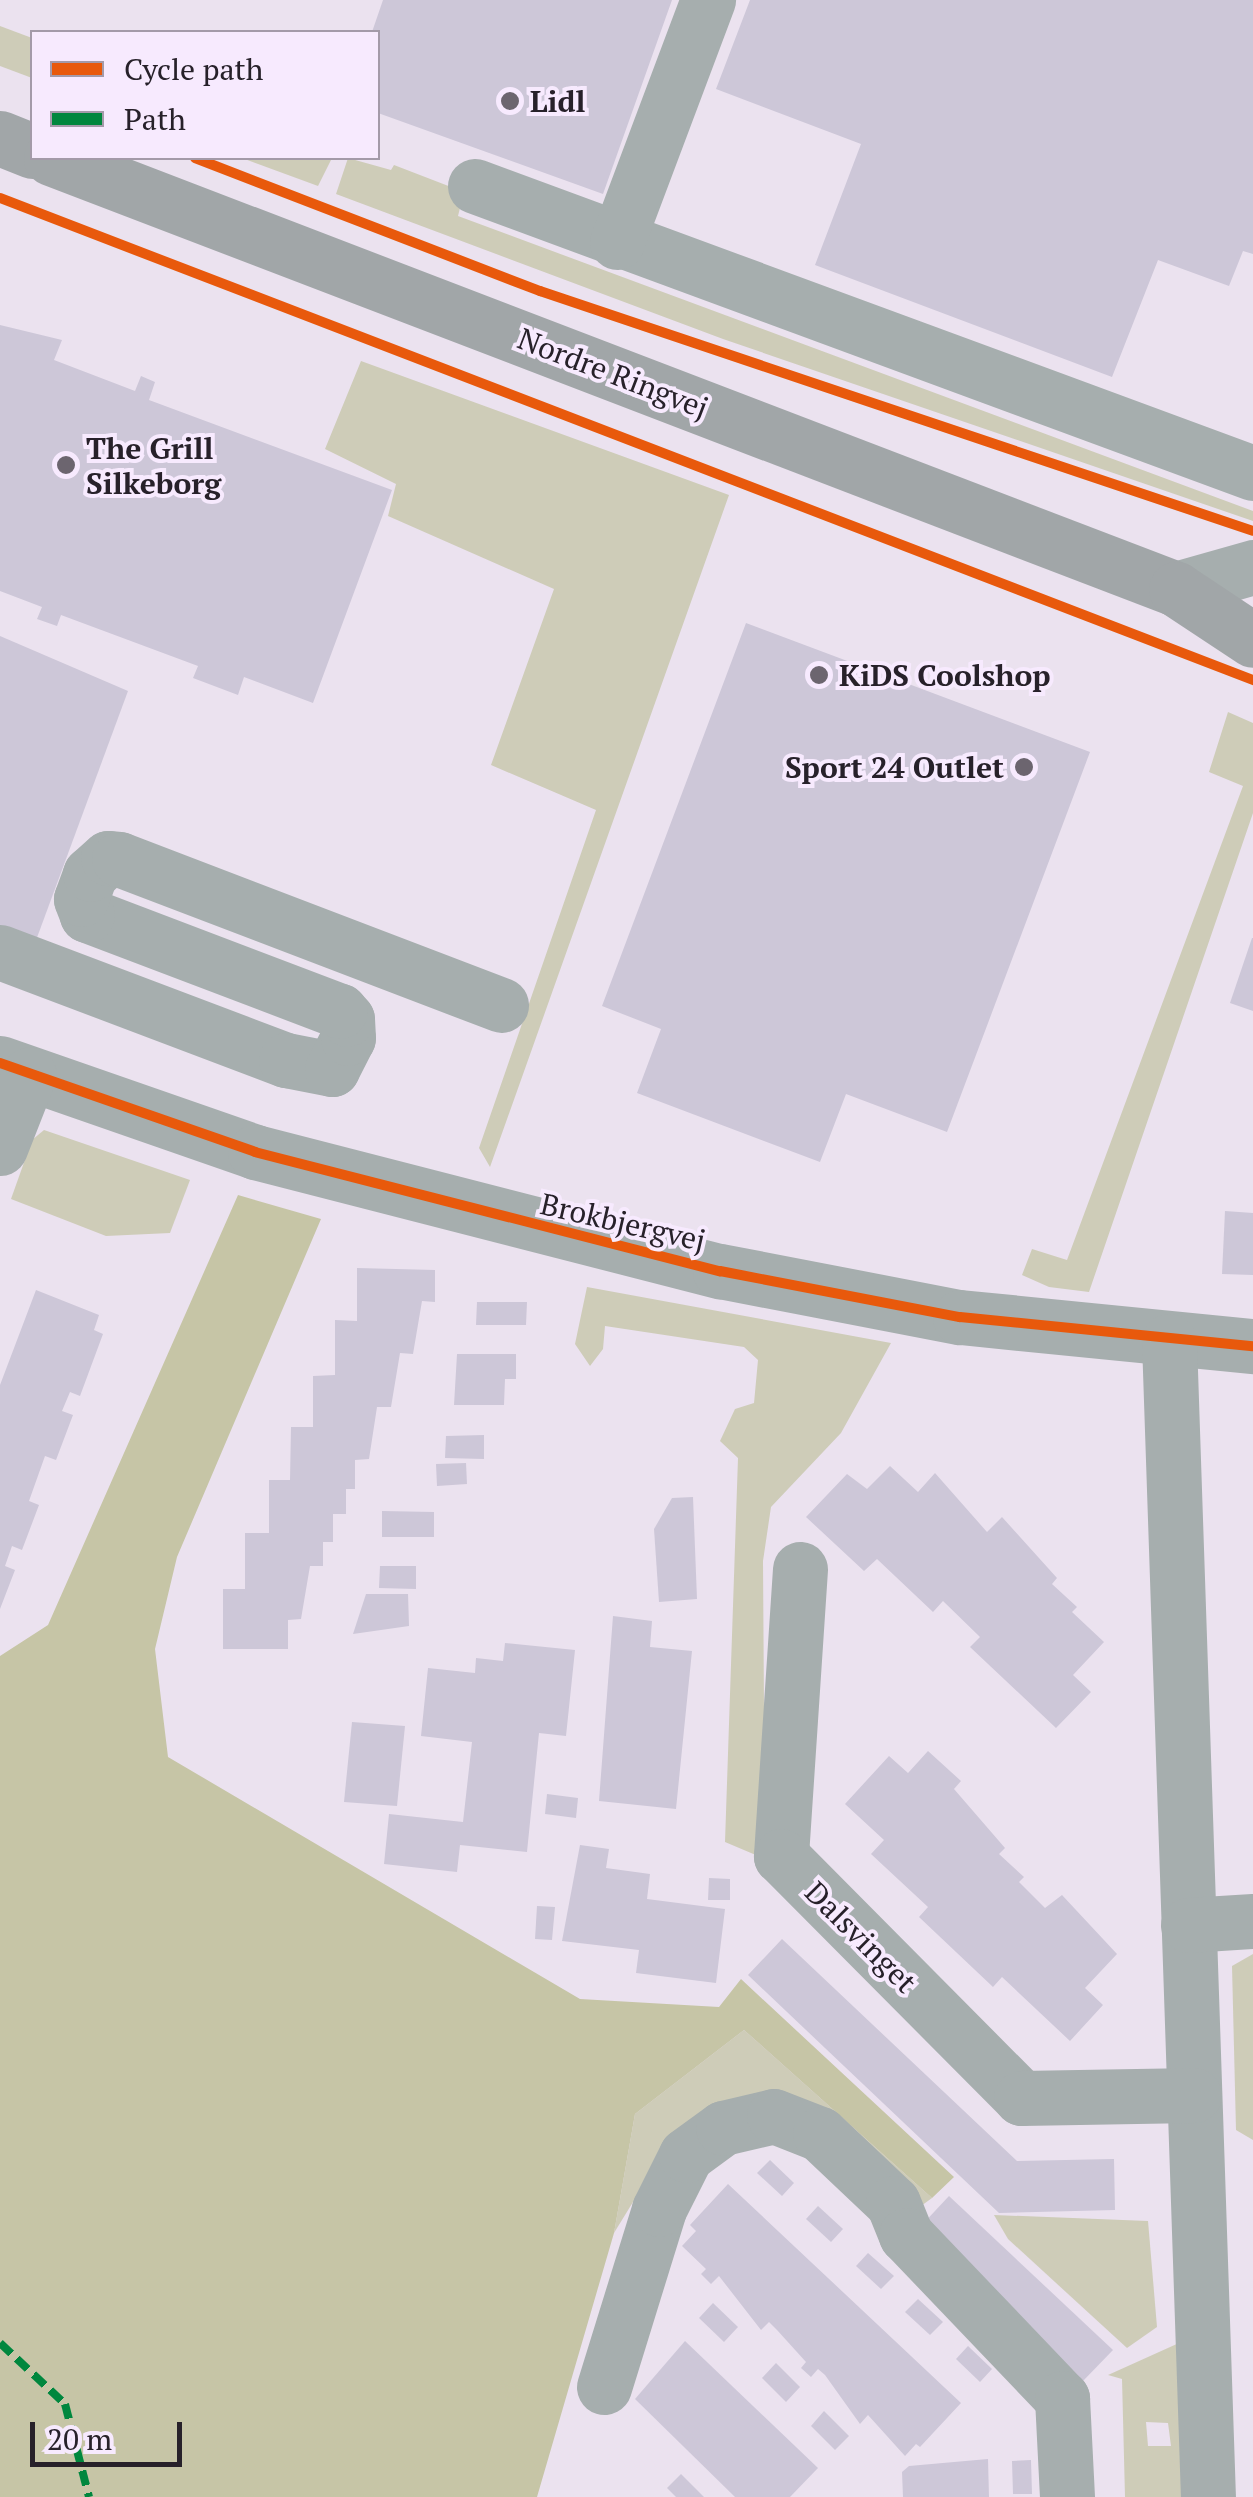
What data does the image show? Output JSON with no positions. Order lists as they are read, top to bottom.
{
  "streets": {
    "main road": ["Nordre Ringvej"],
    "street": ["Brokbjergvej", "Dalsvinget"]
  },
  "places": [
    "Lidl",
    "The Grill Silkeborg",
    "KiDS Coolshop",
    "Sport 24 Outlet"
  ],
  "legend": ["Cycle path", "Path"],
  "scale_bar": "20 m"
}
